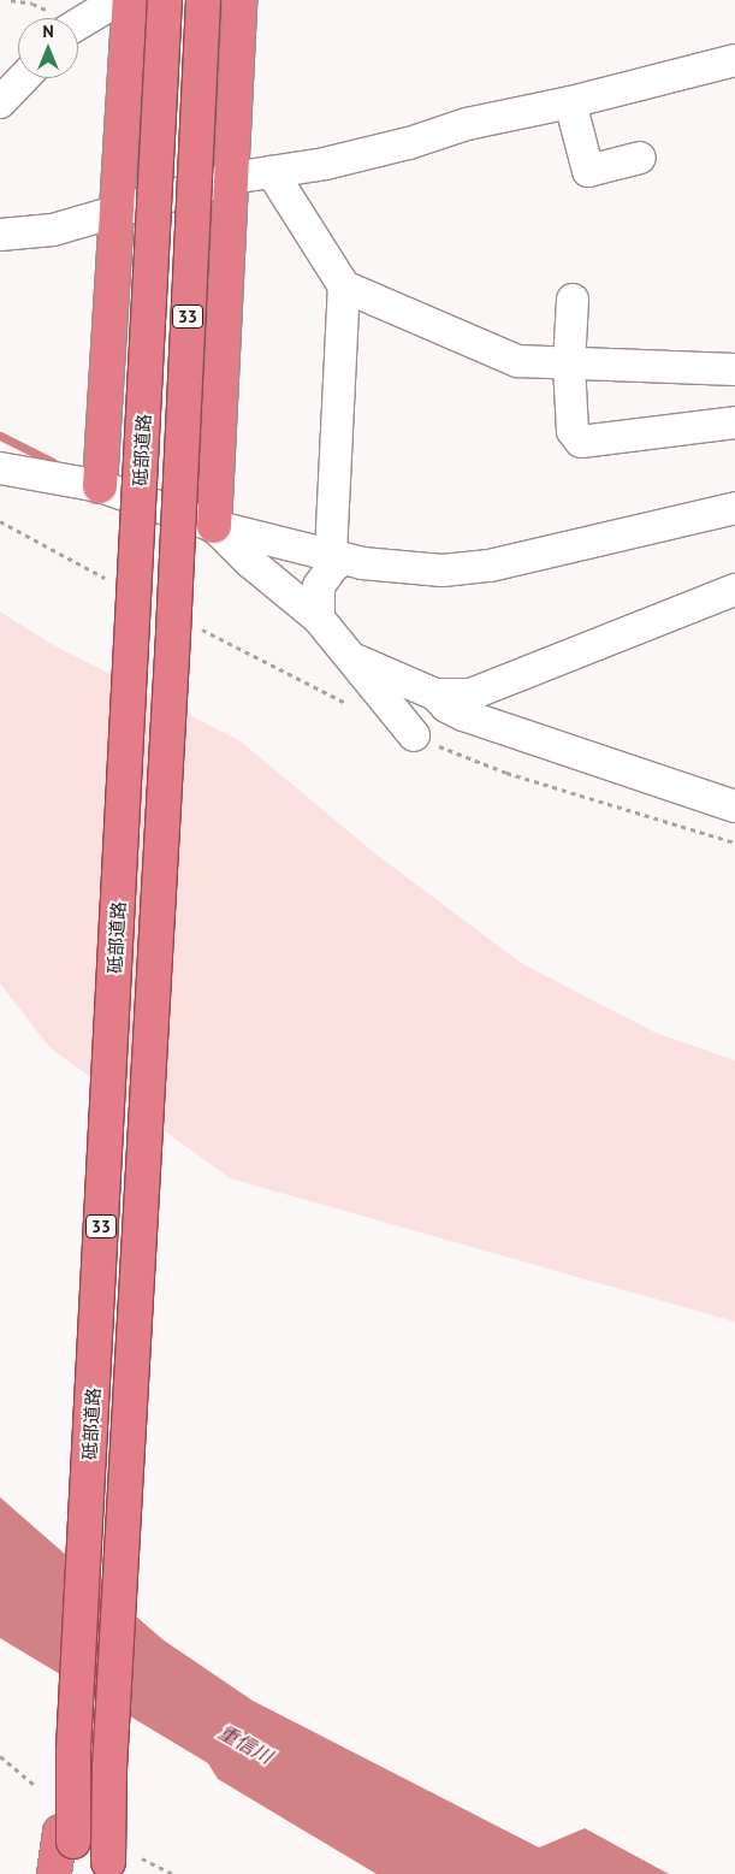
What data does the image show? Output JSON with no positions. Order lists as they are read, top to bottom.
{
  "streets": {
    "highway": ["33", "砥部道路"]
  },
  "water": ["重信川"],
  "north": "top"
}
